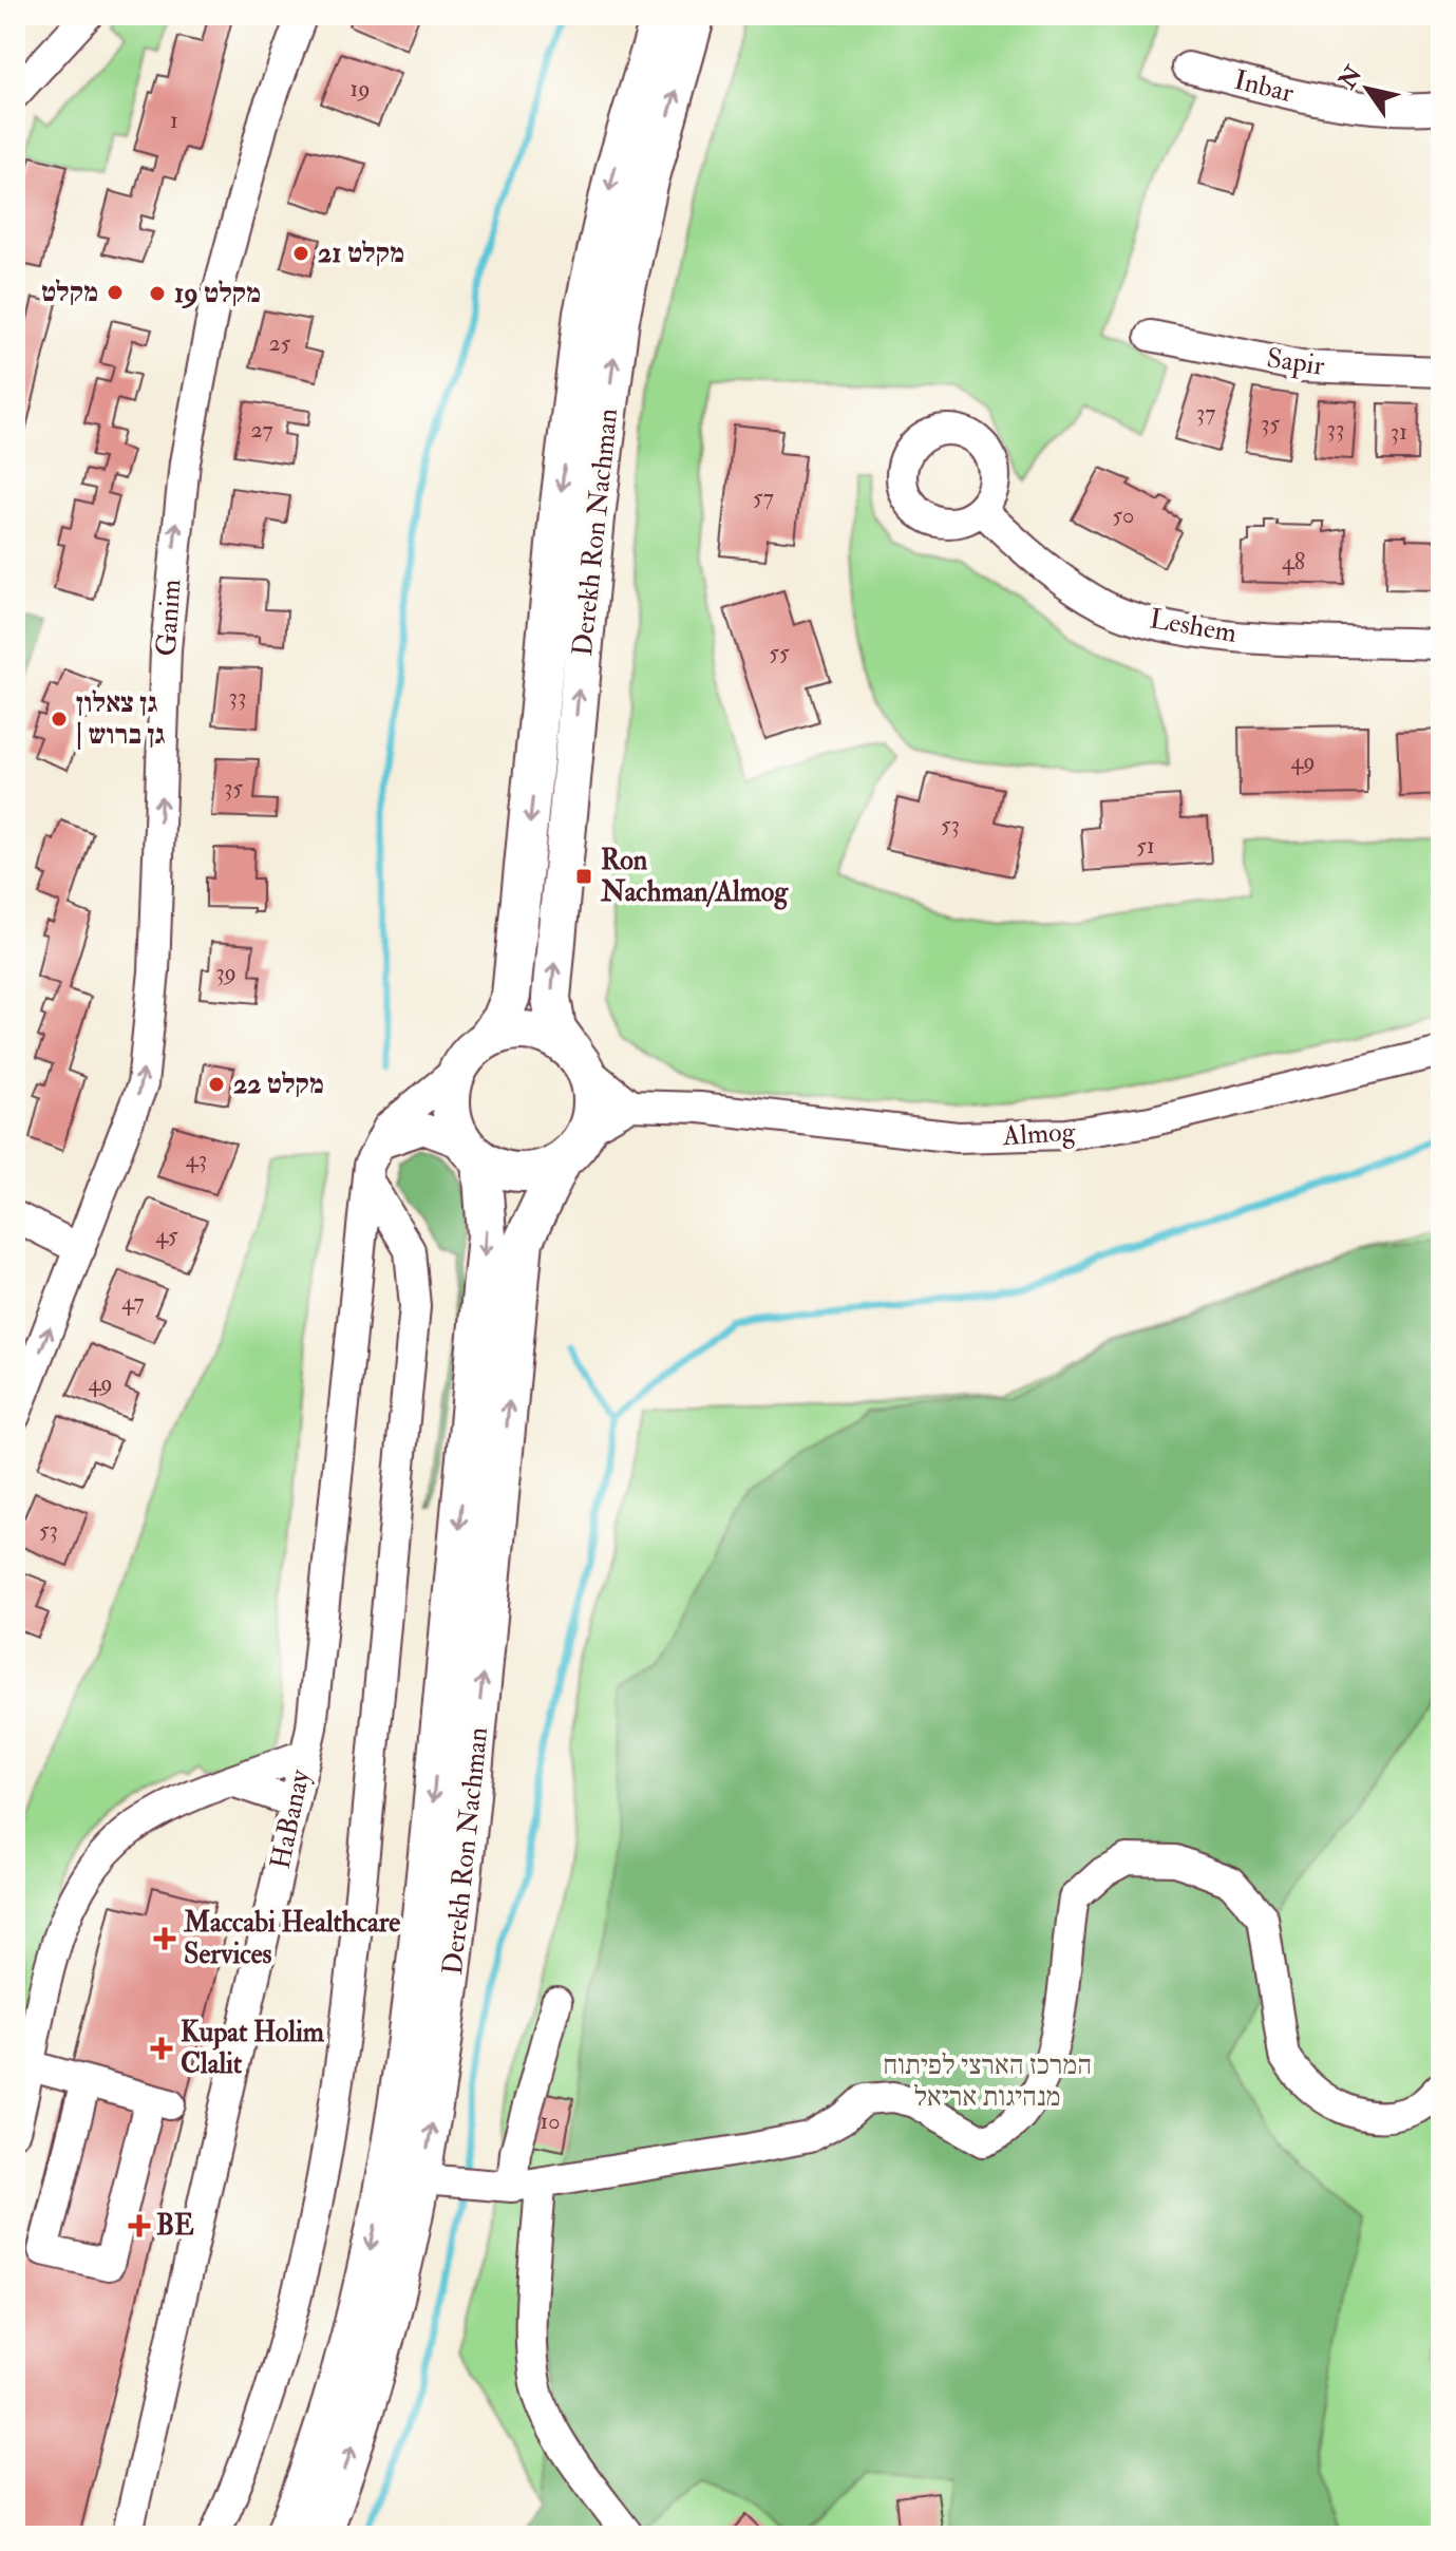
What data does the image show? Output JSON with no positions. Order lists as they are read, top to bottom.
{
  "streets": {
    "main road": ["Derekh Ron Nachman"],
    "street": [
      "Inbar",
      "Sapir",
      "Ganim",
      "Leshem",
      "Almog",
      "HaBanay"
    ]
  },
  "crossings": [
    ["Derekh Ron Nachman", "HaBanay"]
  ],
  "one_way": ["Ganim"],
  "parks": ["המרכז הארצי לפיתוח מנהיגות אריאל"],
  "places": {
    "other": [
      "מקלט 21",
      "מקלט",
      "מקלט 19",
      "גן צאלון | גן ברוש",
      "מקלט 22"
    ],
    "transit": ["Ron Nachman/Almog"],
    "health": ["Maccabi Healthcare Services", "Kupat Holim Clalit", "BE"]
  },
  "house_numbers": [
    "19",
    "1",
    "25",
    "37",
    "35",
    "33",
    "27",
    "31",
    "57",
    "50",
    "48",
    "55",
    "33",
    "49",
    "35",
    "53",
    "51",
    "39",
    "43",
    "45",
    "47",
    "49",
    "53",
    "10"
  ],
  "north": "top left"
}
